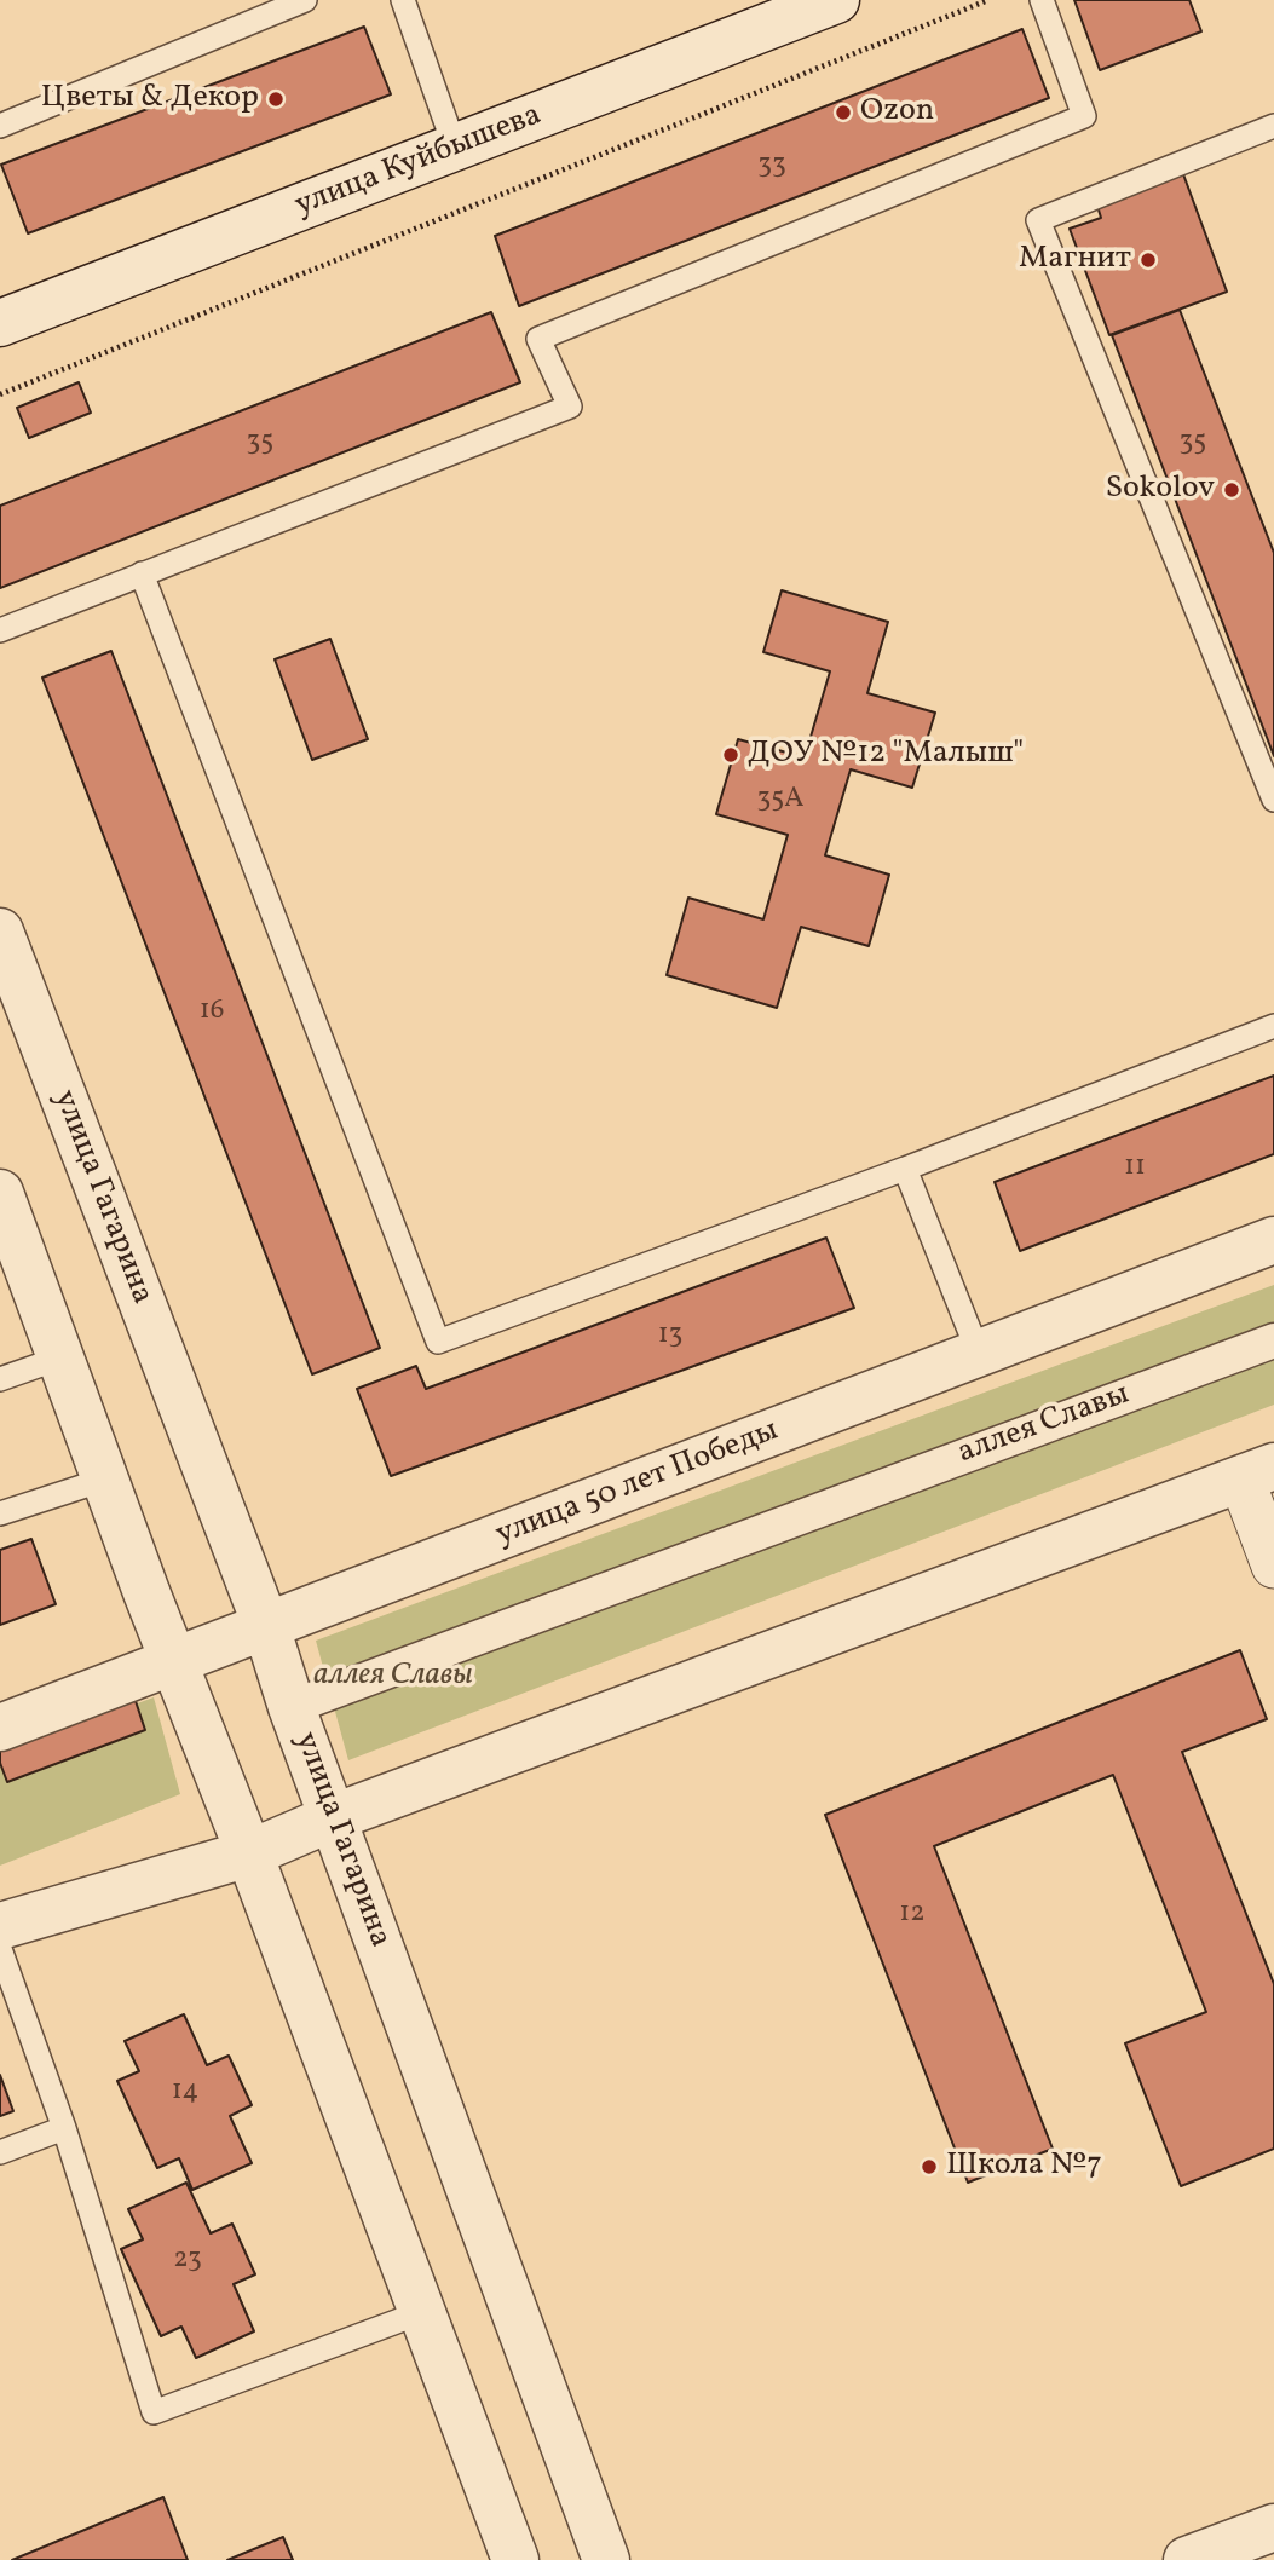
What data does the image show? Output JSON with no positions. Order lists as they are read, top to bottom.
{
  "streets": {
    "street": [
      "улица Куйбышева",
      "улица Гагарина",
      "аллея Славы",
      "улица 50 лет Победы"
    ]
  },
  "crossings": [
    ["улица Гагарина", "аллея Славы"],
    ["улица Гагарина", "улица 50 лет Победы"]
  ],
  "parks": ["аллея Славы"],
  "places": [
    "Цветы & Декор",
    "Ozon",
    "Магнит",
    "Sokolov",
    "ДОУ №12 \"Малыш\"",
    "Школа №7"
  ],
  "house_numbers": [
    "33",
    "35",
    "35",
    "35А",
    "16",
    "11",
    "13",
    "12",
    "14",
    "23"
  ]
}
